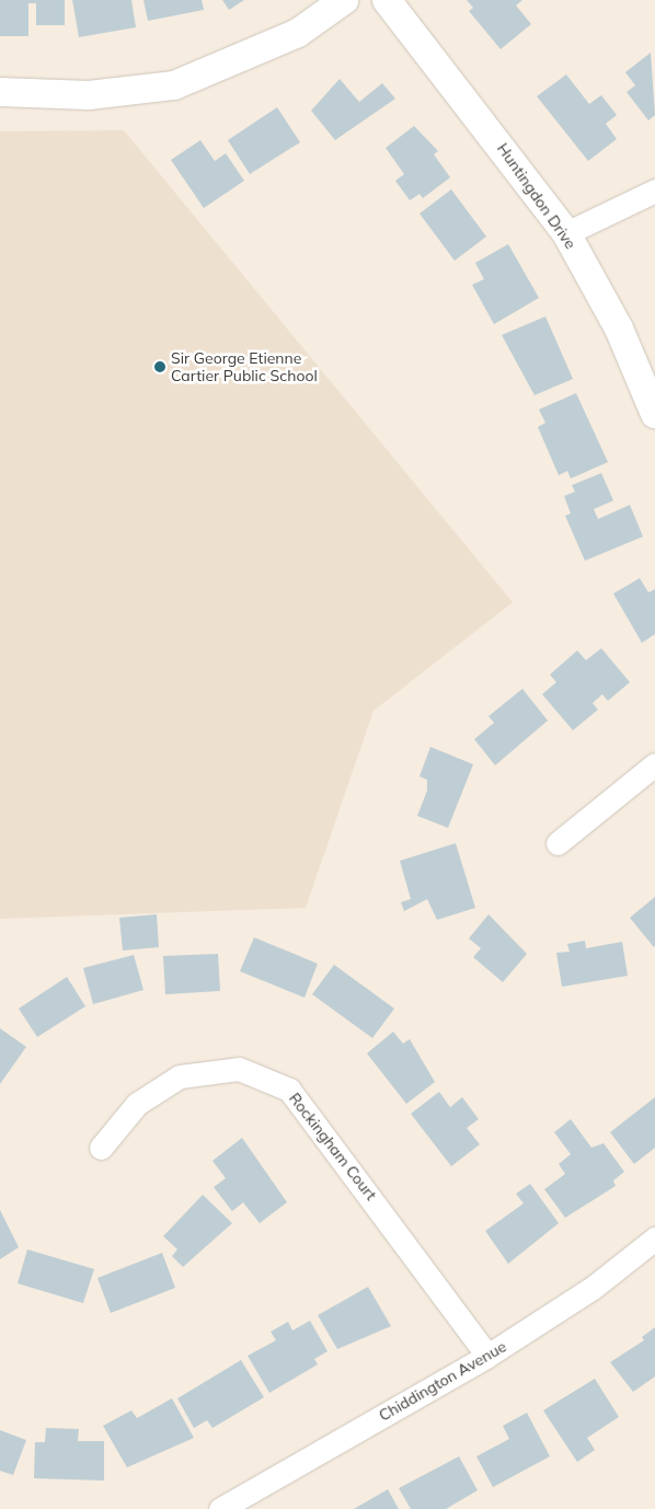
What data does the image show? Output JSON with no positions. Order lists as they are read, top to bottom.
{
  "streets": {
    "street": ["Huntingdon Drive", "Rockingham Court", "Chiddington Avenue"]
  },
  "crossings": [
    ["Rockingham Court", "Chiddington Avenue"]
  ],
  "places": ["Sir George Etienne Cartier Public School"]
}
